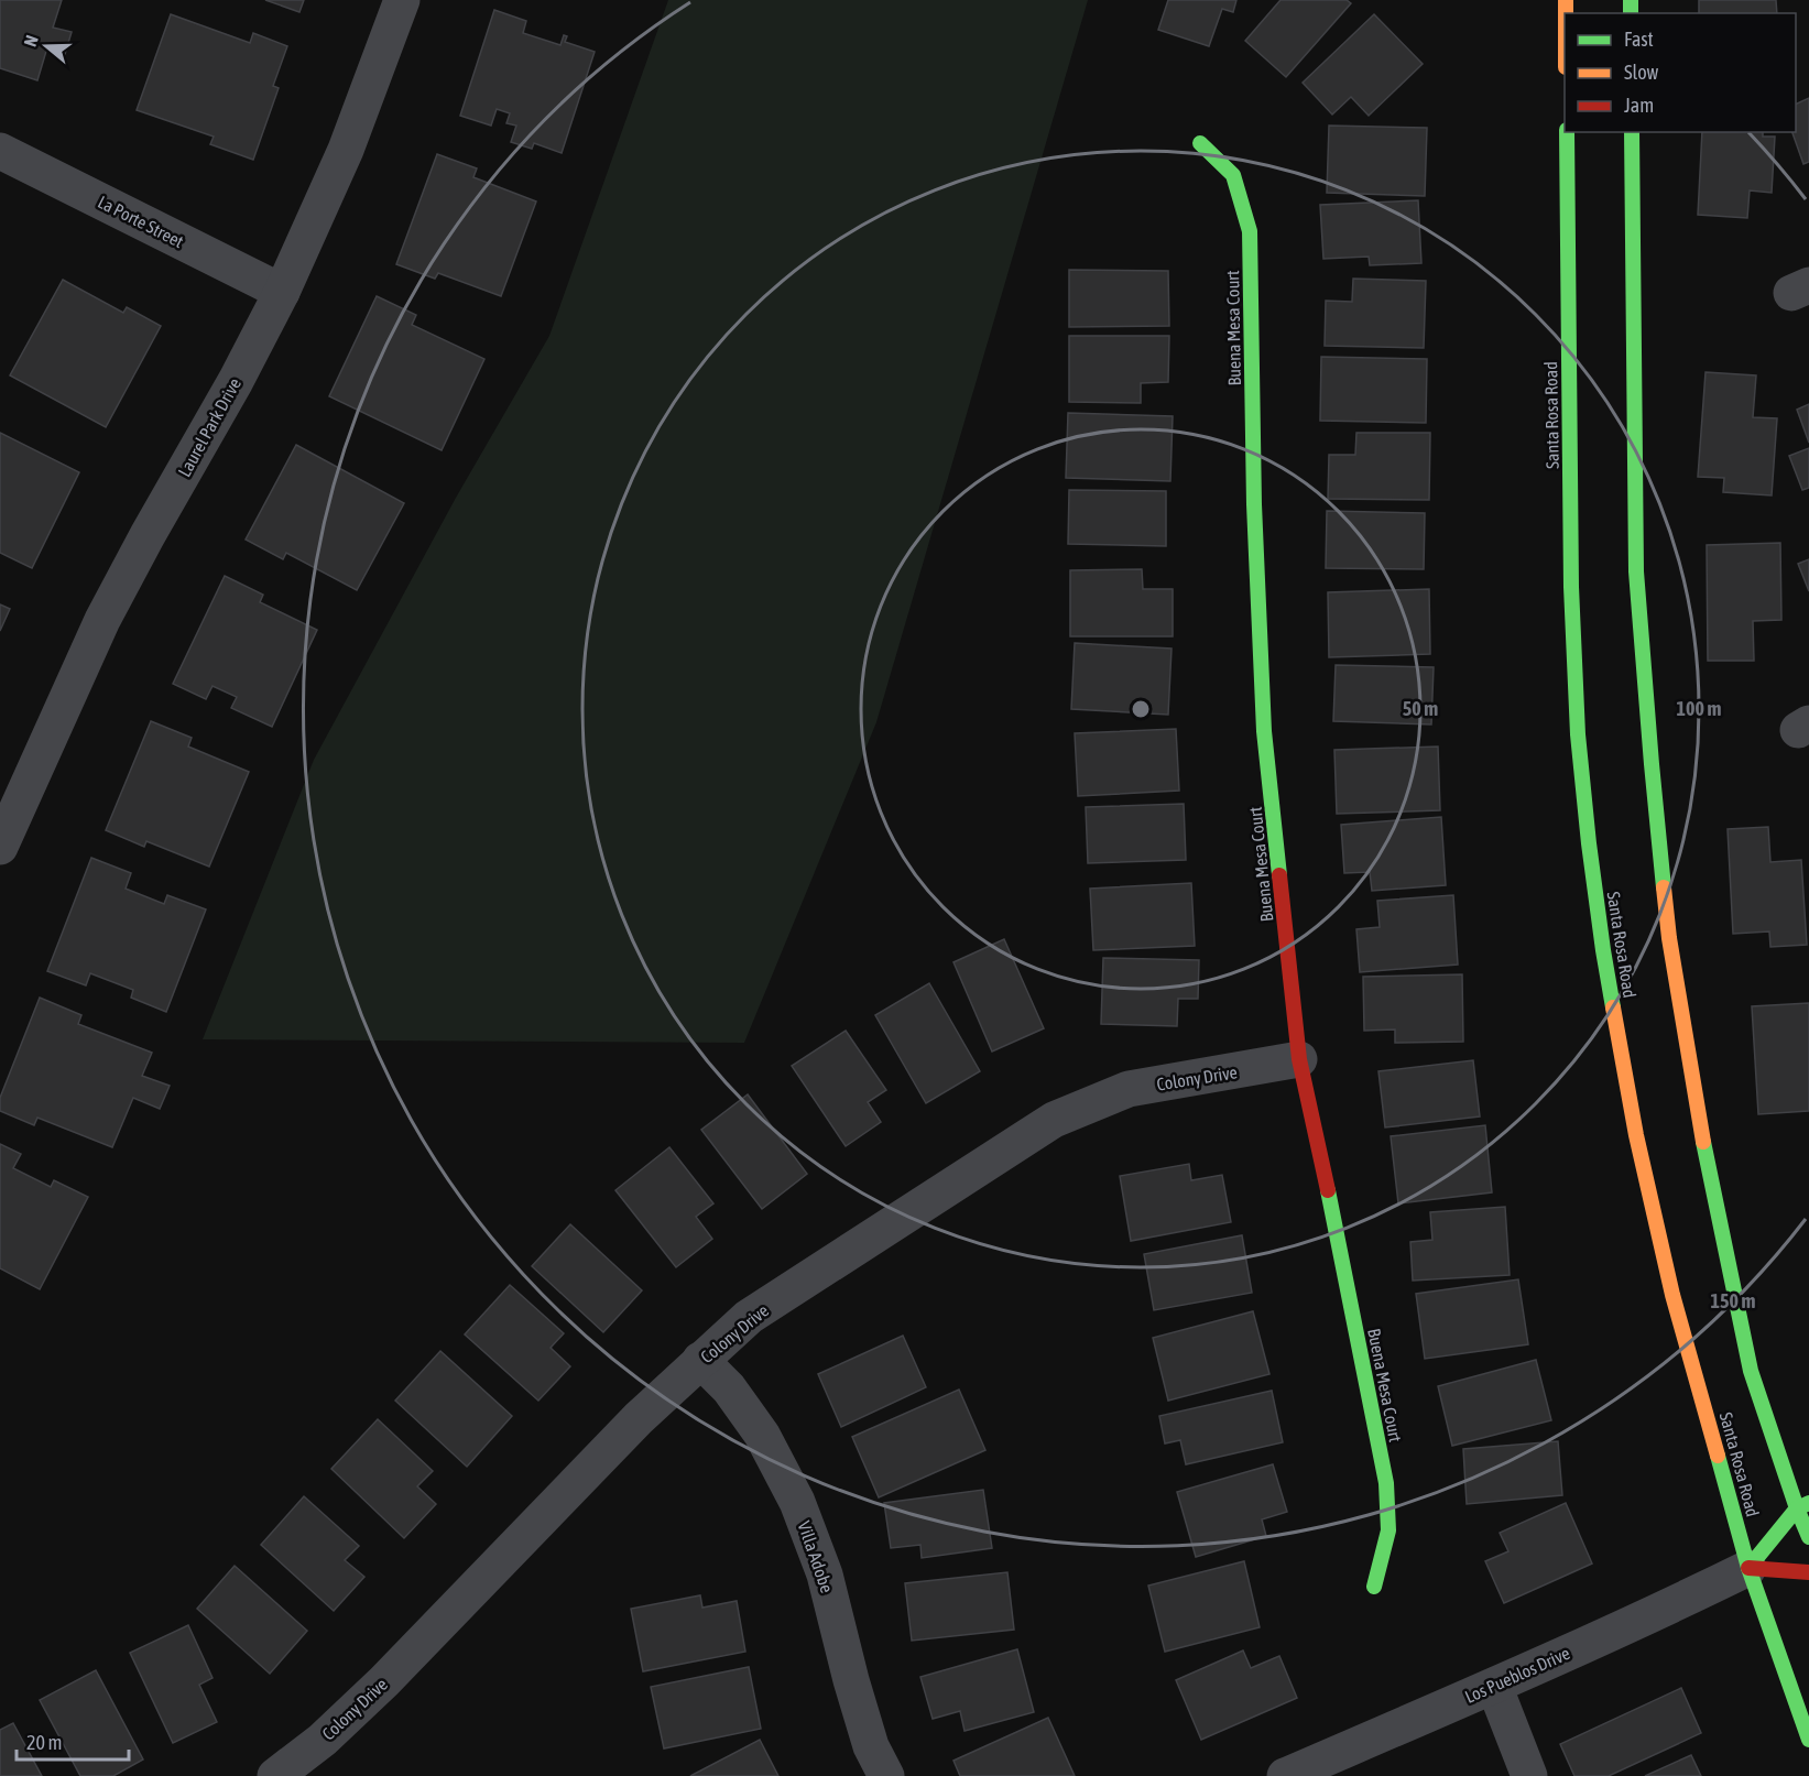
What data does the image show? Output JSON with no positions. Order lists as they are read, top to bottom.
{
  "streets": {
    "main road": ["Buena Mesa Court", "Santa Rosa Road", "Los Pueblos Drive"],
    "street": [
      "La Porte Street",
      "Laurel Park Drive",
      "Colony Drive",
      "Villa Adobe"
    ]
  },
  "crossings": [
    ["La Porte Street", "Laurel Park Drive"],
    ["Buena Mesa Court", "Colony Drive"],
    ["Santa Rosa Road", "Los Pueblos Drive"],
    ["Colony Drive", "Villa Adobe"]
  ],
  "legend": ["Fast", "Slow", "Jam"],
  "scale_bar": "20 m",
  "north": "left",
  "rings": ["50 m", "100 m", "150 m"]
}
